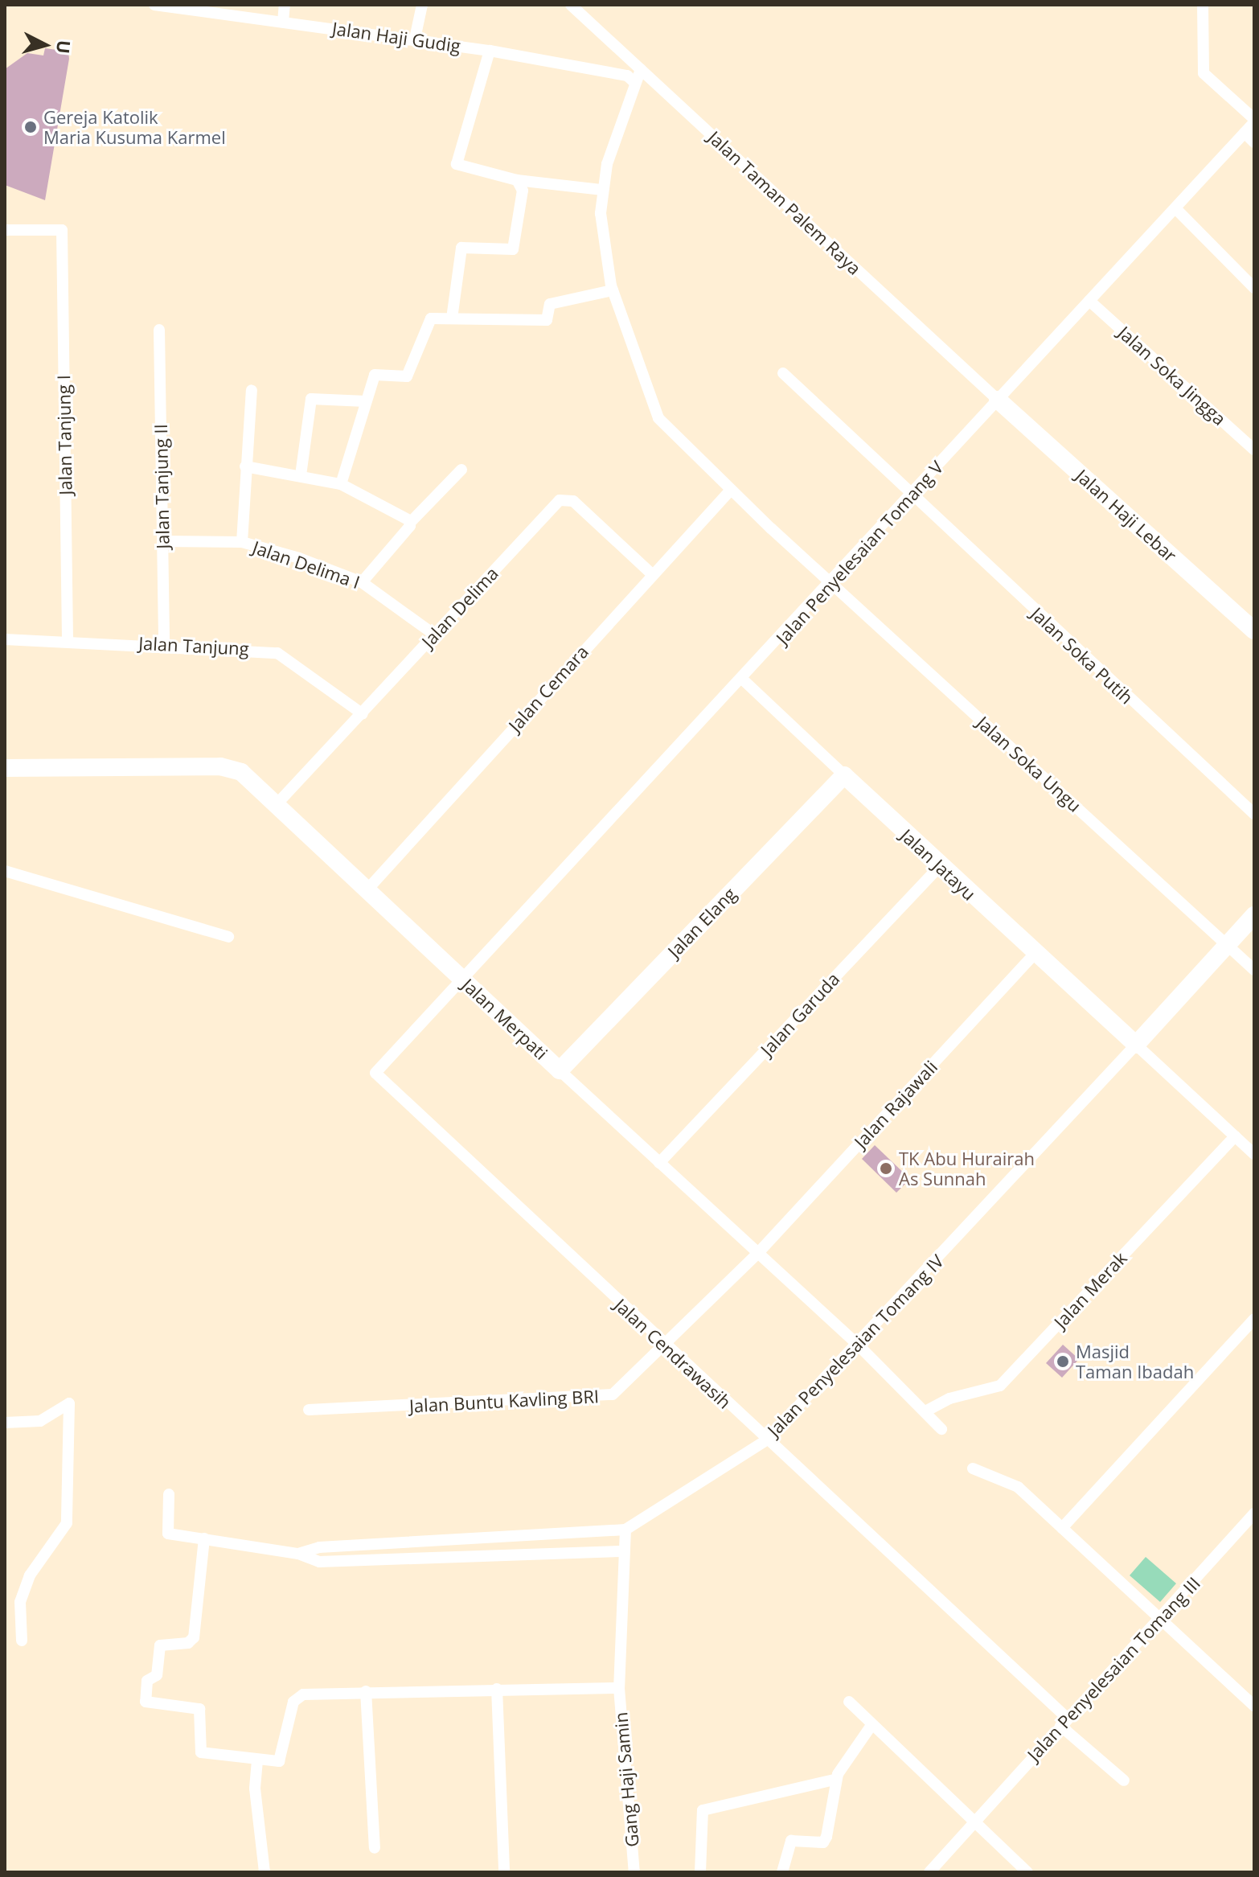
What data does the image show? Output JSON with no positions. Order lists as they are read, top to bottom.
{
  "streets": {
    "street": [
      "Jalan Haji Gudig",
      "Jalan Taman Palem Raya",
      "Jalan Soka Jingga",
      "Jalan Tanjung I",
      "Jalan Tanjung II",
      "Jalan Haji Lebar",
      "Jalan Penyelesaian Tomang V",
      "Jalan Delima I",
      "Jalan Delima",
      "Jalan Tanjung",
      "Jalan Soka Putih",
      "Jalan Cemara",
      "Jalan Soka Ungu",
      "Jalan Jatayu",
      "Jalan Elang",
      "Jalan Garuda",
      "Jalan Merpati",
      "Jalan Rajawali",
      "Jalan Merak",
      "Jalan Penyelesaian Tomang IV",
      "Jalan Cendrawasih",
      "Jalan Buntu Kavling BRI",
      "Jalan Penyelesaian Tomang III",
      "Gang Haji Samin"
    ]
  },
  "crossings": [
    ["Jalan Taman Palem Raya", "Jalan Haji Lebar"],
    ["Jalan Taman Palem Raya", "Jalan Penyelesaian Tomang V"],
    ["Jalan Soka Jingga", "Jalan Penyelesaian Tomang V"],
    ["Jalan Tanjung I", "Jalan Tanjung"],
    ["Jalan Tanjung II", "Jalan Delima I"],
    ["Jalan Tanjung II", "Jalan Tanjung"],
    ["Jalan Haji Lebar", "Jalan Penyelesaian Tomang V"],
    ["Jalan Penyelesaian Tomang V", "Jalan Soka Putih"],
    ["Jalan Penyelesaian Tomang V", "Jalan Soka Ungu"],
    ["Jalan Penyelesaian Tomang V", "Jalan Jatayu"],
    ["Jalan Penyelesaian Tomang V", "Jalan Merpati"],
    ["Jalan Penyelesaian Tomang V", "Jalan Cendrawasih"],
    ["Jalan Delima I", "Jalan Delima"],
    ["Jalan Delima", "Jalan Tanjung"],
    ["Jalan Delima", "Jalan Cemara"],
    ["Jalan Delima", "Jalan Merpati"],
    ["Jalan Cemara", "Jalan Soka Ungu"],
    ["Jalan Cemara", "Jalan Merpati"],
    ["Jalan Soka Ungu", "Jalan Penyelesaian Tomang IV"],
    ["Jalan Jatayu", "Jalan Elang"],
    ["Jalan Jatayu", "Jalan Garuda"],
    ["Jalan Jatayu", "Jalan Rajawali"],
    ["Jalan Jatayu", "Jalan Penyelesaian Tomang IV"],
    ["Jalan Elang", "Jalan Merpati"],
    ["Jalan Garuda", "Jalan Merpati"],
    ["Jalan Merpati", "Jalan Rajawali"],
    ["Jalan Merpati", "Jalan Merak"],
    ["Jalan Merpati", "Jalan Penyelesaian Tomang IV"],
    ["Jalan Merpati", "Jalan Cendrawasih"],
    ["Jalan Merpati", "Jalan Buntu Kavling BRI"],
    ["Jalan Rajawali", "Jalan Buntu Kavling BRI"],
    ["Jalan Penyelesaian Tomang IV", "Jalan Cendrawasih"],
    ["Jalan Penyelesaian Tomang IV", "Gang Haji Samin"],
    ["Jalan Cendrawasih", "Jalan Buntu Kavling BRI"],
    ["Jalan Cendrawasih", "Jalan Penyelesaian Tomang III"]
  ],
  "places": ["Gereja Katolik Maria Kusuma Karmel", "TK Abu Hurairah As Sunnah", "Masjid Taman Ibadah"],
  "north": "right"
}
